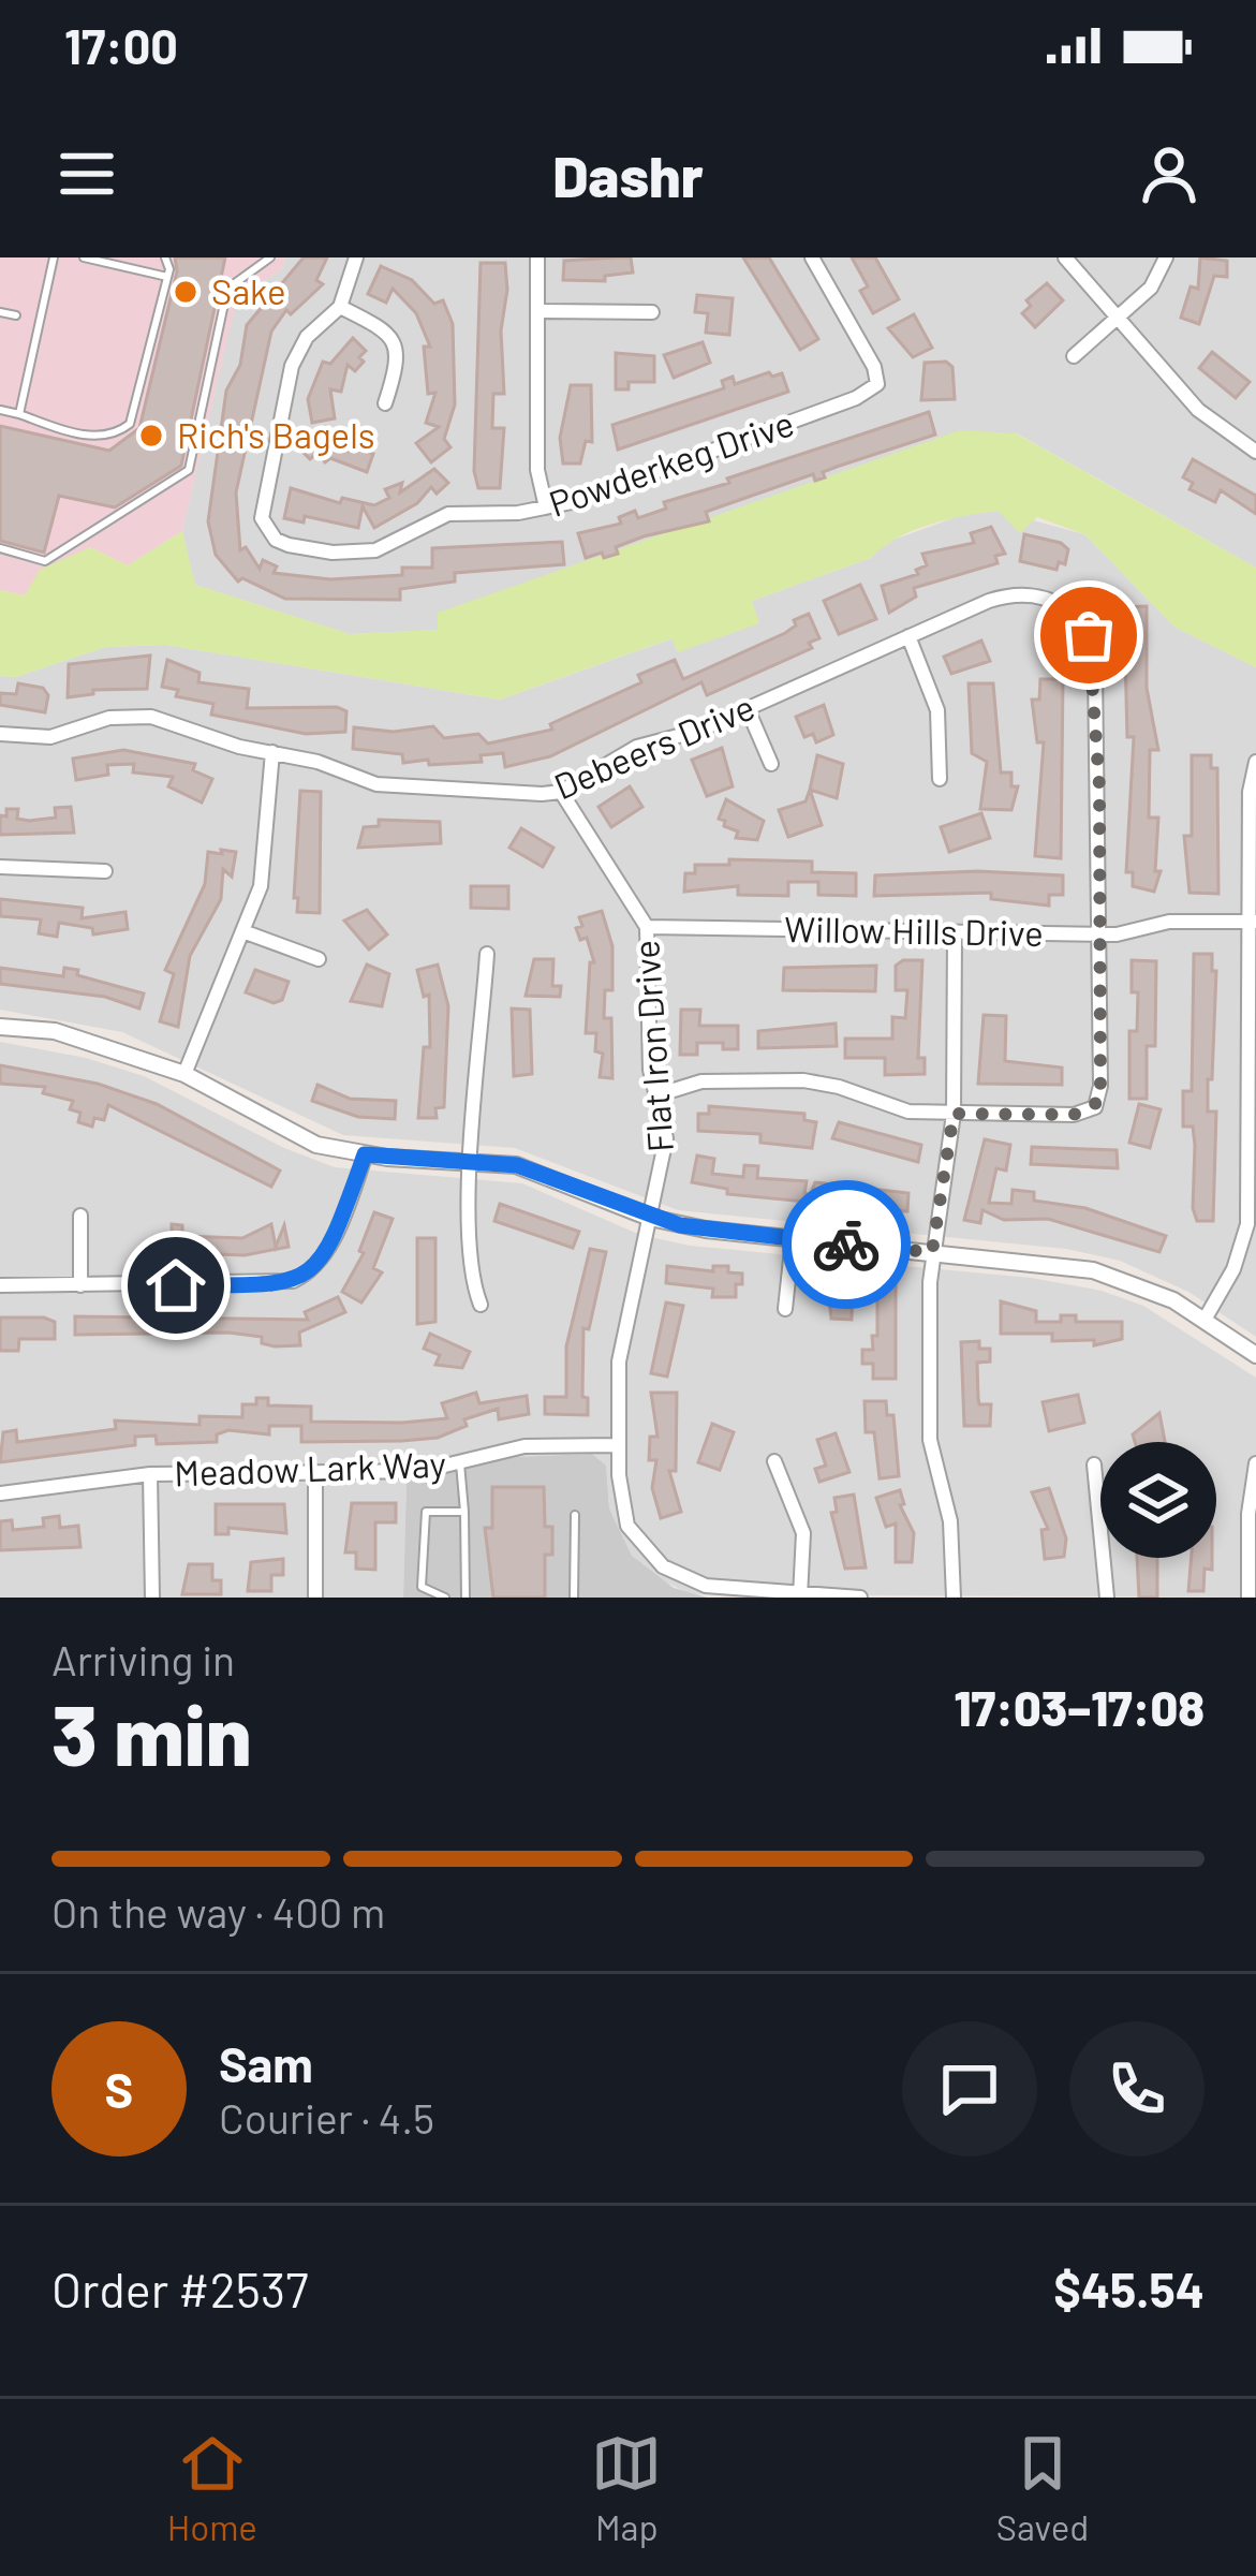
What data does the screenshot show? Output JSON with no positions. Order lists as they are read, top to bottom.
{
  "streets": {
    "street": [
      "Powderkeg Drive",
      "Debeers Drive",
      "Willow Hills Drive",
      "Flat Iron Drive",
      "Meadow Lark Way"
    ]
  },
  "crossings": [
    ["Debeers Drive", "Willow Hills Drive"],
    ["Debeers Drive", "Flat Iron Drive"],
    ["Willow Hills Drive", "Flat Iron Drive"],
    ["Flat Iron Drive", "Meadow Lark Way"]
  ],
  "places": ["Sake", "Rich's Bagels"],
  "page": {
    "status": "17:00",
    "header": "Dashr",
    "heading": ["3 min", "Arriving in", "17:03–17:08"],
    "panel": [
      "Sam",
      "Courier · 4.5",
      "Order #2537",
      "$45.54"
    ],
    "bar": "On the way · 400 m",
    "round": "S",
    "tabs": ["Home", "Map", "Saved"]
  }
}
